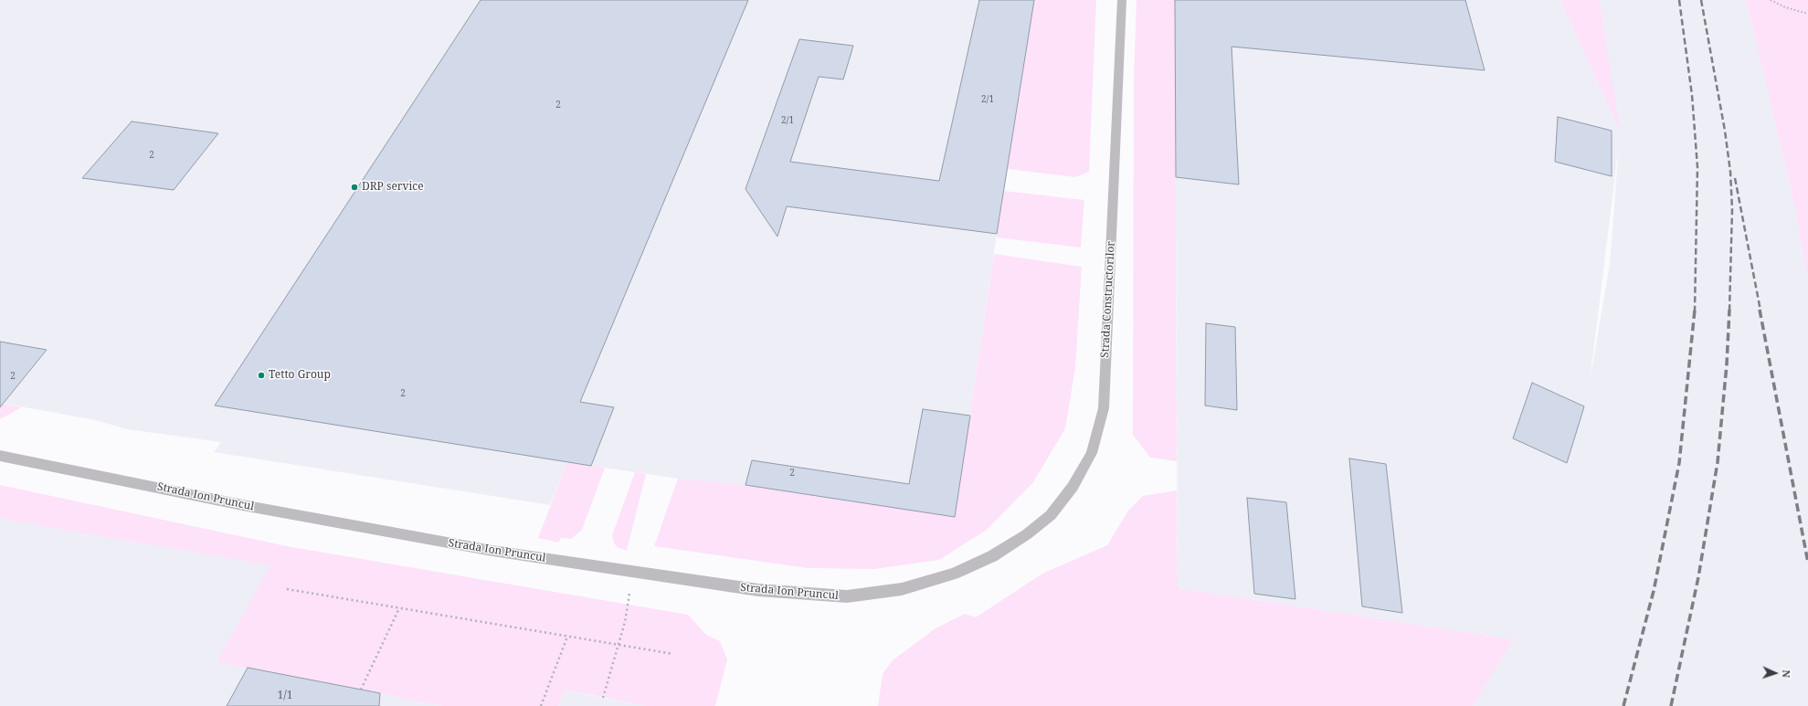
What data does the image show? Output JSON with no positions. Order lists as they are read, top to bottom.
{
  "streets": {
    "street": ["Strada Constructorilor", "Strada Ion Pruncul"]
  },
  "crossings": [
    ["Strada Constructorilor", "Strada Ion Pruncul"]
  ],
  "places": ["DRP service", "Tetto Group"],
  "house_numbers": [
    "2/1",
    "2",
    "2/1",
    "2",
    "2",
    "2",
    "2",
    "1/1"
  ],
  "north": "right"
}
